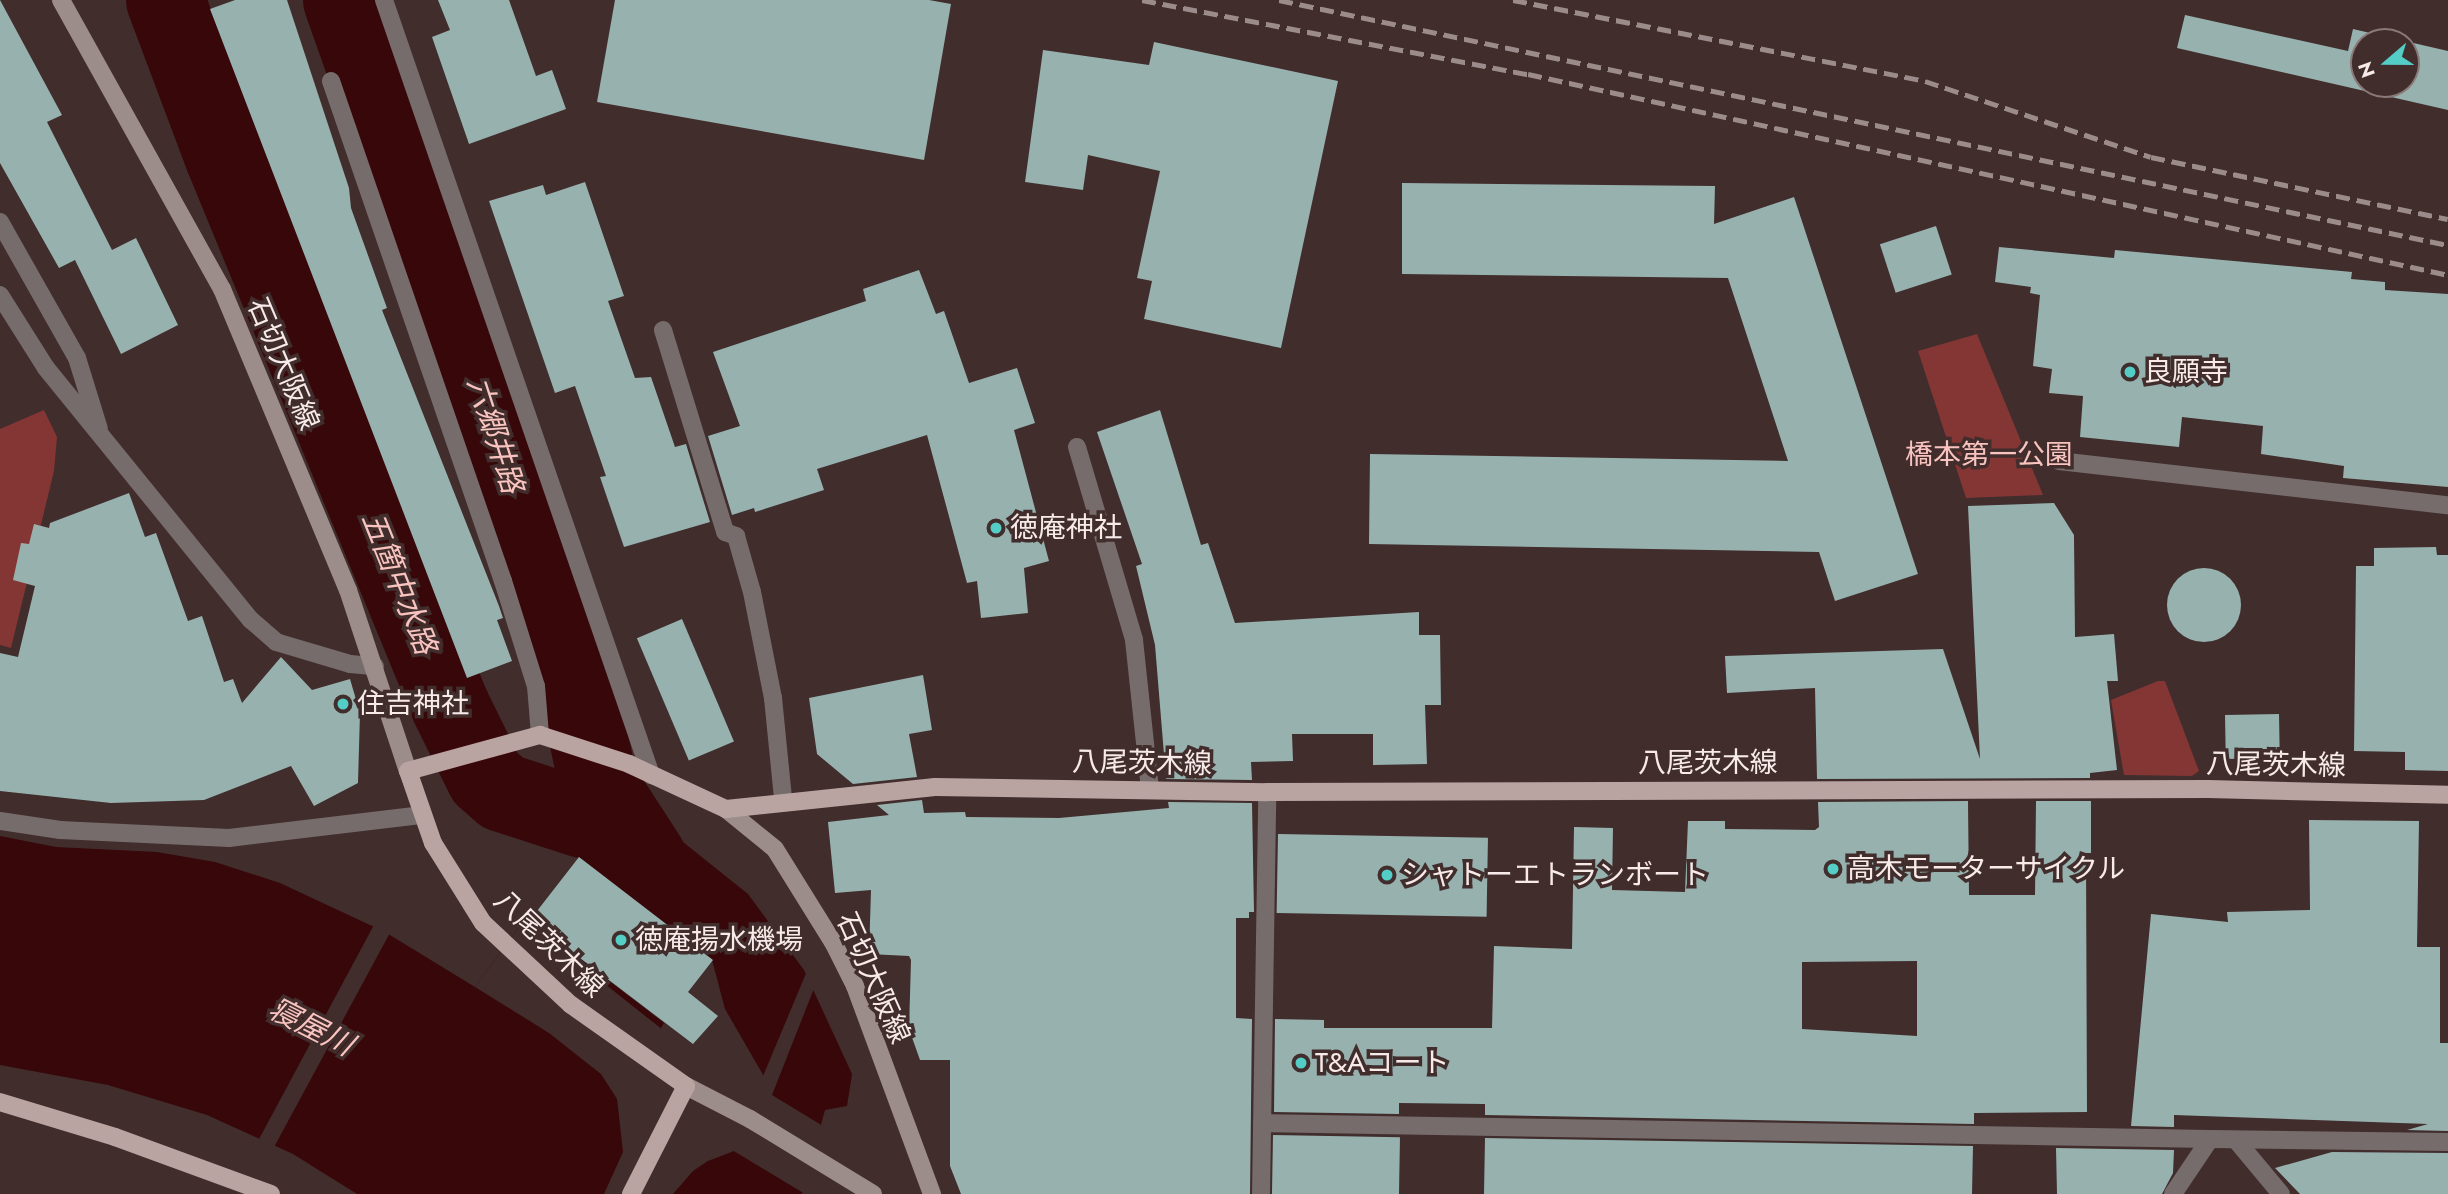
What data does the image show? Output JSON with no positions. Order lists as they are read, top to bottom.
{
  "streets": {
    "main road": ["石切大阪線", "八尾茨木線"]
  },
  "crossings": [
    ["石切大阪線", "八尾茨木線"]
  ],
  "water": ["六郷井路", "五箇中水路", "寝屋川"],
  "parks": ["橋本第一公園"],
  "places": [
    "良願寺",
    "徳庵神社",
    "住吉神社",
    "高木モーターサイクル",
    "シャトーエトランボート",
    "徳庵揚水機場",
    "T&Aコート"
  ],
  "north": "left"
}
